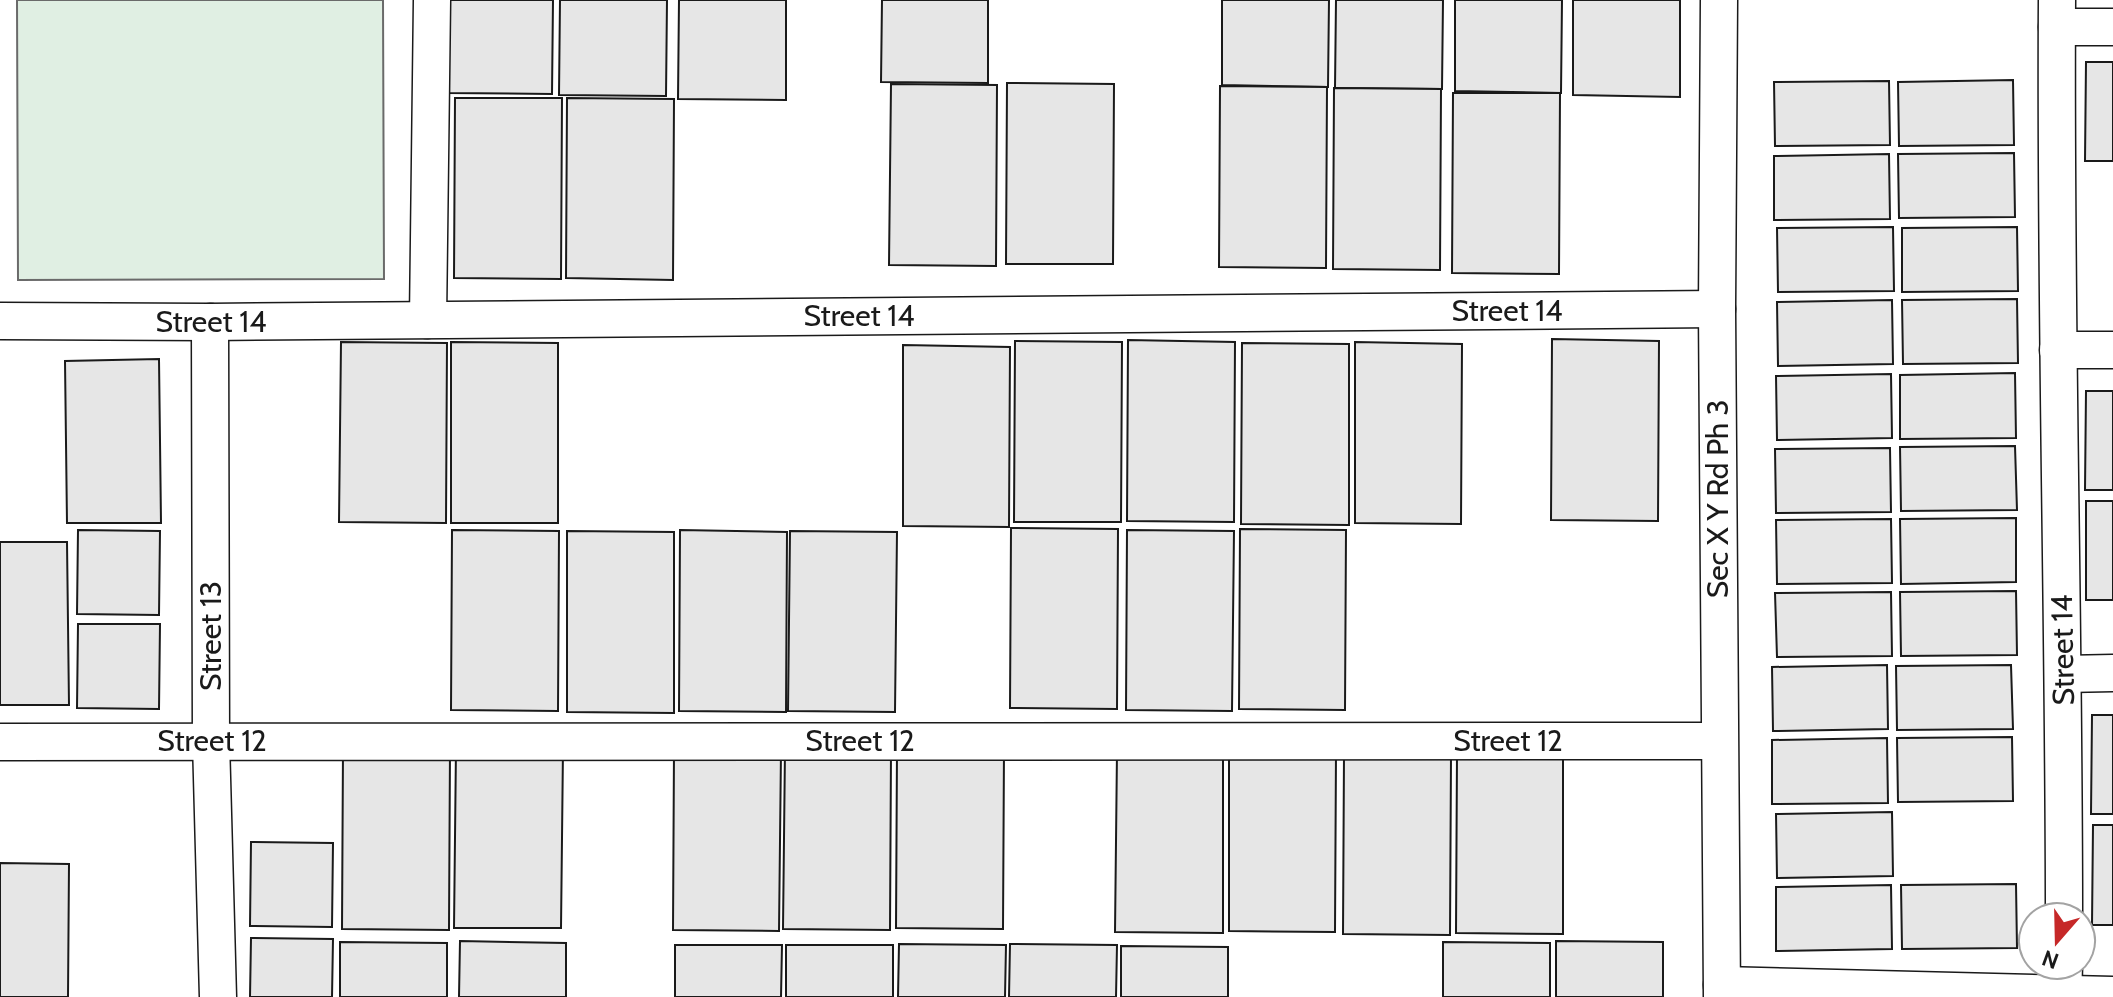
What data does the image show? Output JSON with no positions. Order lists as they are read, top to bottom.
{
  "streets": {
    "street": [
      "Street 14",
      "Sec X Y Rd Ph 3",
      "Street 13",
      "Street 12"
    ]
  },
  "crossings": [
    ["Street 14", "Sec X Y Rd Ph 3"],
    ["Street 14", "Street 13"],
    ["Sec X Y Rd Ph 3", "Street 12"],
    ["Street 13", "Street 12"]
  ],
  "north": "bottom"
}
